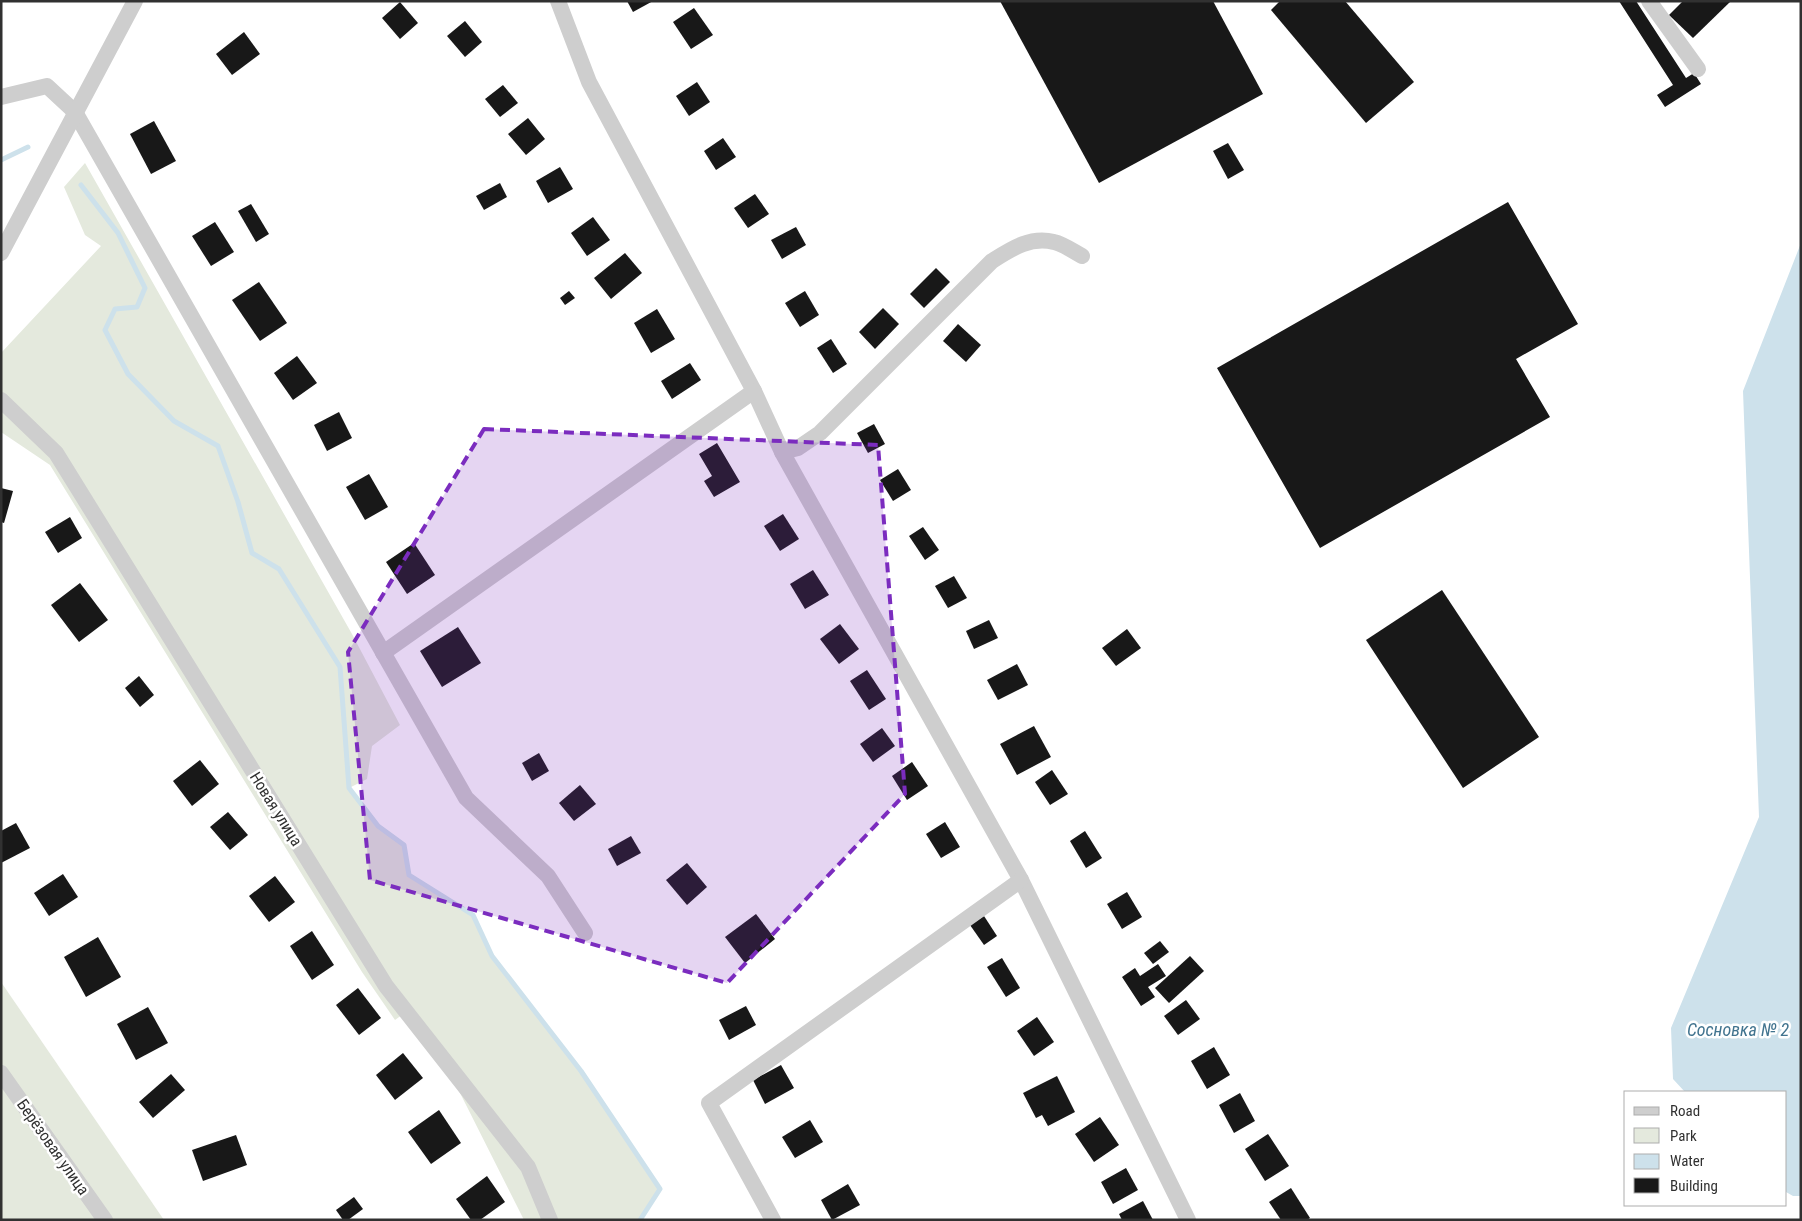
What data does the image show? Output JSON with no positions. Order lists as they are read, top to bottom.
{
  "streets": {
    "street": ["Новая улица", "Берёзовая улица"]
  },
  "water": ["Сосновка № 2"],
  "legend": [
    "Road",
    "Park",
    "Water",
    "Building"
  ]
}
